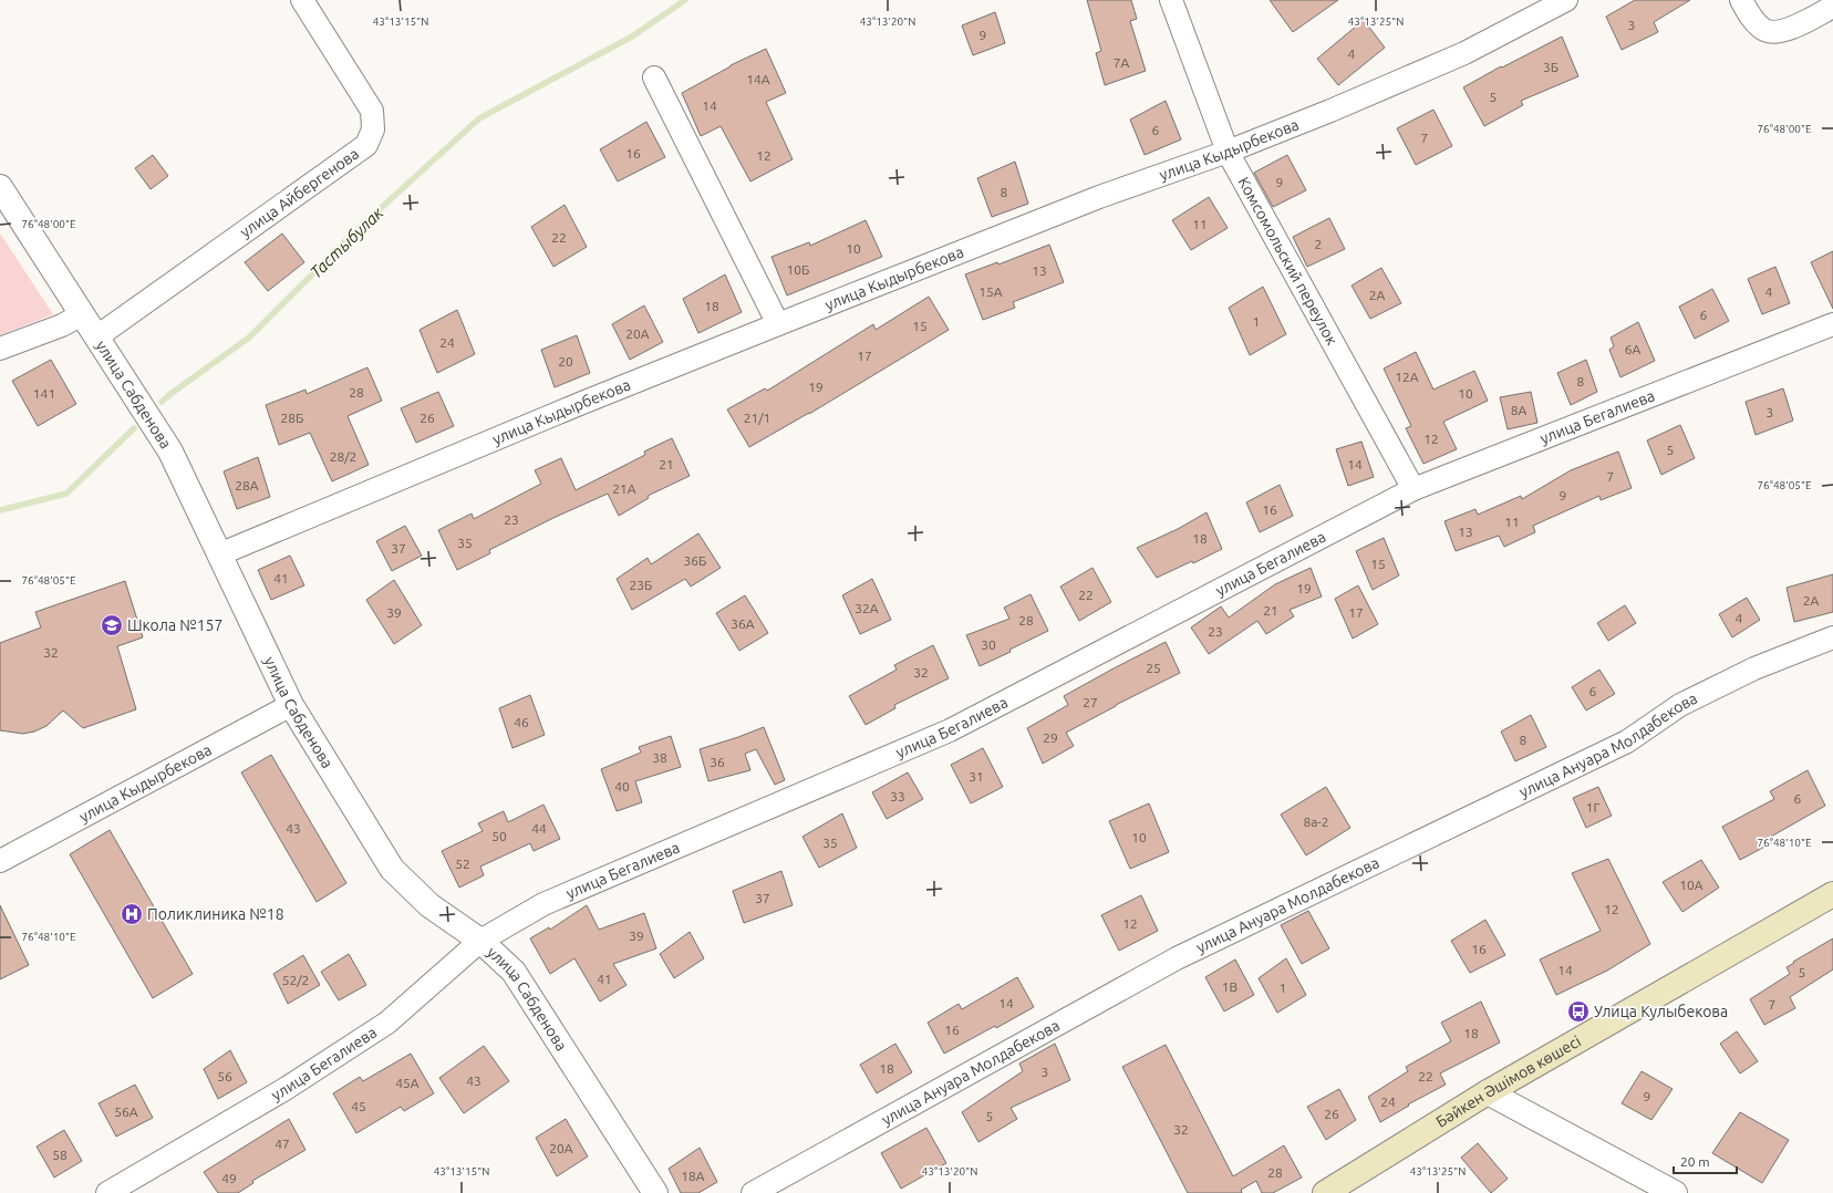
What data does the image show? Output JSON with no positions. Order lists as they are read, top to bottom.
{
  "streets": {
    "main road": ["Бәйкен Әшімов көшесі"],
    "street": [
      "улица Кыдырбекова",
      "улица Айбергенова",
      "Комсомольский переулок",
      "улица Сабденова",
      "улица Бегалиева",
      "улица Ануара Молдабекова"
    ]
  },
  "crossings": [
    ["улица Кыдырбекова", "Комсомольский переулок"],
    ["улица Кыдырбекова", "улица Сабденова"],
    ["улица Айбергенова", "улица Сабденова"],
    ["Комсомольский переулок", "улица Бегалиева"],
    ["улица Сабденова", "улица Бегалиева"]
  ],
  "water": ["Тастыбулак"],
  "places": {
    "school or university": ["Школа №157"],
    "hospital": ["Поликлиника №18"],
    "bus stop": ["Улица Кулыбекова"]
  },
  "house_numbers": [
    "3",
    "9",
    "4",
    "7А",
    "3Б",
    "14А",
    "5",
    "14",
    "6",
    "7",
    "16",
    "12",
    "9",
    "8",
    "11",
    "22",
    "2",
    "10",
    "10Б",
    "13",
    "15А",
    "4",
    "2А",
    "18",
    "6",
    "1",
    "15",
    "20А",
    "24",
    "6А",
    "17",
    "20",
    "12А",
    "8",
    "19",
    "28",
    "141",
    "10",
    "8А",
    "3",
    "28Б",
    "26",
    "21/1",
    "12",
    "5",
    "28/2",
    "21",
    "14",
    "7",
    "28А",
    "21А",
    "9",
    "16",
    "23",
    "11",
    "13",
    "18",
    "35",
    "37",
    "36Б",
    "15",
    "41",
    "23Б",
    "19",
    "22",
    "2А",
    "32А",
    "21",
    "39",
    "17",
    "4",
    "28",
    "36А",
    "23",
    "30",
    "32",
    "25",
    "32",
    "6",
    "27",
    "46",
    "29",
    "8",
    "38",
    "36",
    "31",
    "40",
    "33",
    "6",
    "1Г",
    "8а-2",
    "43",
    "44",
    "50",
    "10",
    "35",
    "52",
    "10А",
    "37",
    "12",
    "12",
    "39",
    "16",
    "14",
    "5",
    "41",
    "52/2",
    "1В",
    "1",
    "14",
    "7",
    "16",
    "18",
    "18",
    "3",
    "56",
    "22",
    "43",
    "45А",
    "9",
    "24",
    "45",
    "56А",
    "26",
    "5",
    "32",
    "47",
    "20А",
    "58",
    "28",
    "18А",
    "49"
  ],
  "scale_bar": "20 m",
  "coordinates": [
    "43°13'15\"N",
    "43°13'20\"N",
    "43°13'25\"N",
    "76°48'00\"E",
    "76°48'05\"E",
    "76°48'10\"E"
  ]
}
